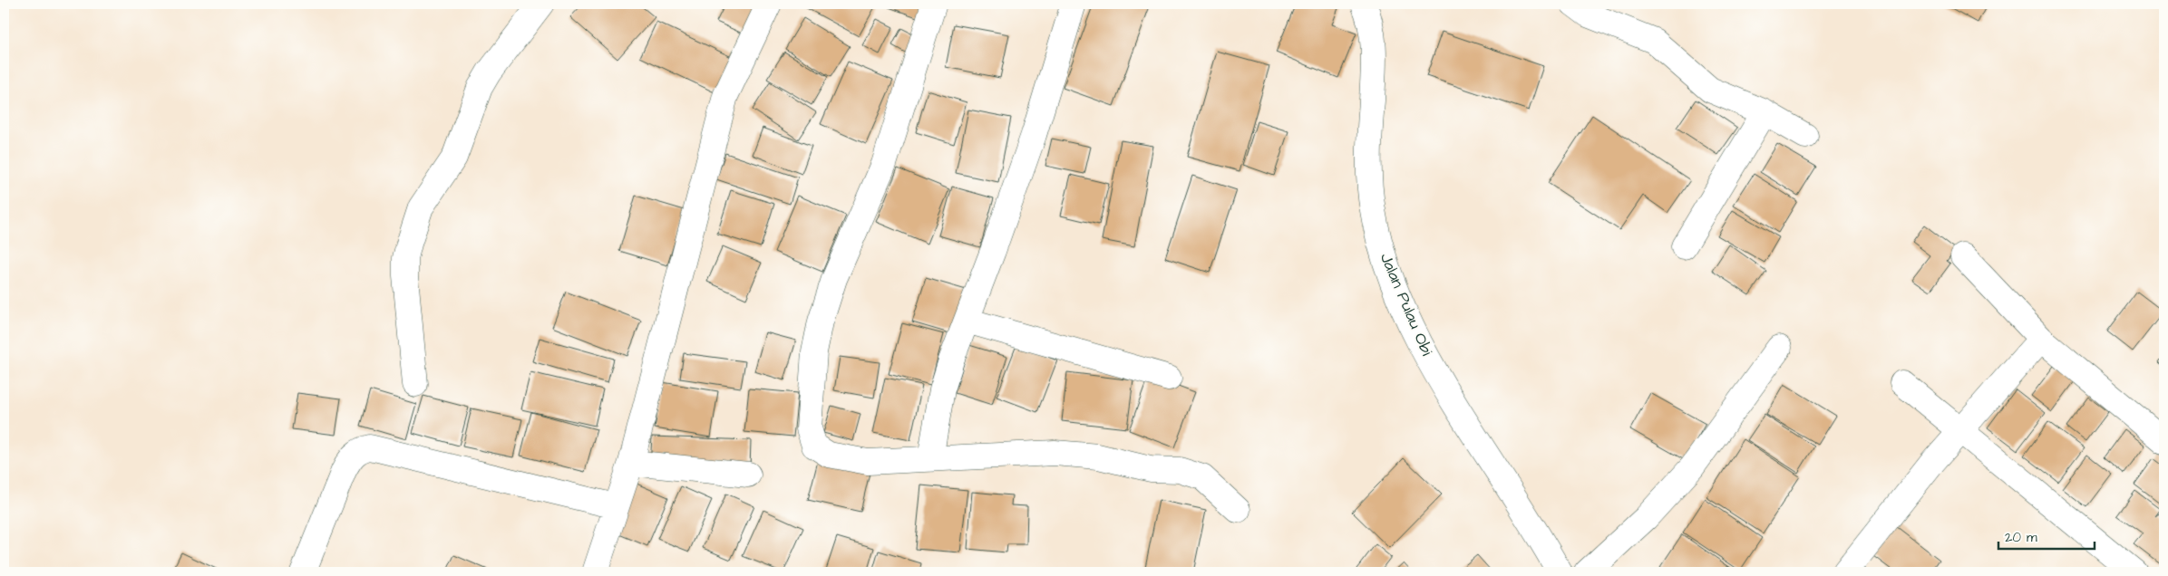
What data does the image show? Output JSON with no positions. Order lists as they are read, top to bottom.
{
  "streets": {
    "street": ["Jalan Pulau Obi"]
  },
  "scale_bar": "20 m"
}
